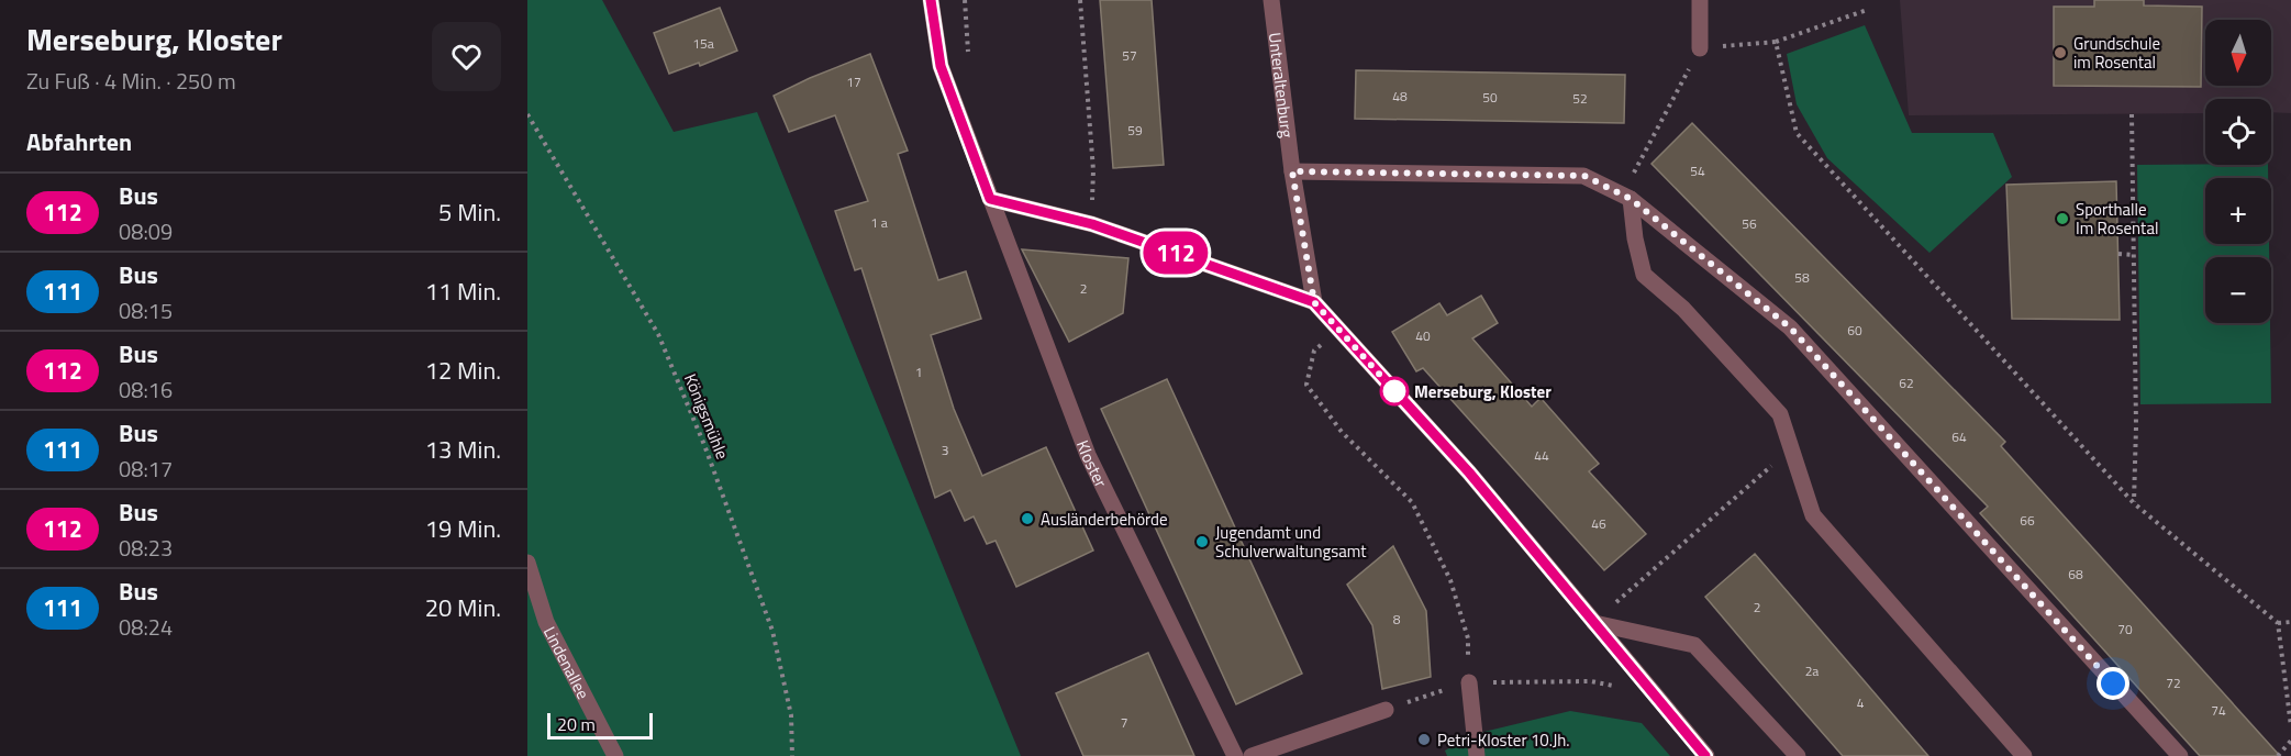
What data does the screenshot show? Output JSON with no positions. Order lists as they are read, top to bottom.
{
  "streets": {
    "street": ["Unteraltenburg", "Kloster", "Lindenallee"],
    "path": ["Königsmühle"]
  },
  "places": [
    "Grundschule im Rosental",
    "Sporthalle Im Rosental",
    "Merseburg, Kloster",
    "Ausländerbehörde",
    "Jugendamt und Schulverwaltungsamt",
    "Petri-Kloster 10.Jh."
  ],
  "lines": ["bus line 112"],
  "house_numbers": [
    "15a",
    "57",
    "17",
    "48",
    "50",
    "52",
    "59",
    "54",
    "1 a",
    "56",
    "58",
    "2",
    "60",
    "40",
    "1",
    "62",
    "64",
    "3",
    "44",
    "66",
    "46",
    "68",
    "2",
    "8",
    "70",
    "2a",
    "72",
    "4",
    "74",
    "7"
  ],
  "scale_bar": "20 m",
  "north": "bottom",
  "page": {
    "heading": [
      ["Merseburg, Kloster", "Zu Fuß · 4 Min. · 250 m"],
      "Abfahrten"
    ],
    "on_map": "112",
    "map_buttons": ["+", "−"],
    "list": [
      {
        "mark": "112",
        "name": "Bus",
        "note": "08:09",
        "value": "5 Min."
      },
      {
        "mark": "111",
        "name": "Bus",
        "note": "08:15",
        "value": "11 Min."
      },
      {
        "mark": "112",
        "name": "Bus",
        "note": "08:16",
        "value": "12 Min."
      },
      {
        "mark": "111",
        "name": "Bus",
        "note": "08:17",
        "value": "13 Min."
      },
      {
        "mark": "112",
        "name": "Bus",
        "note": "08:23",
        "value": "19 Min."
      },
      {
        "mark": "111",
        "name": "Bus",
        "note": "08:24",
        "value": "20 Min."
      }
    ],
    "scale": "20 m"
  }
}
